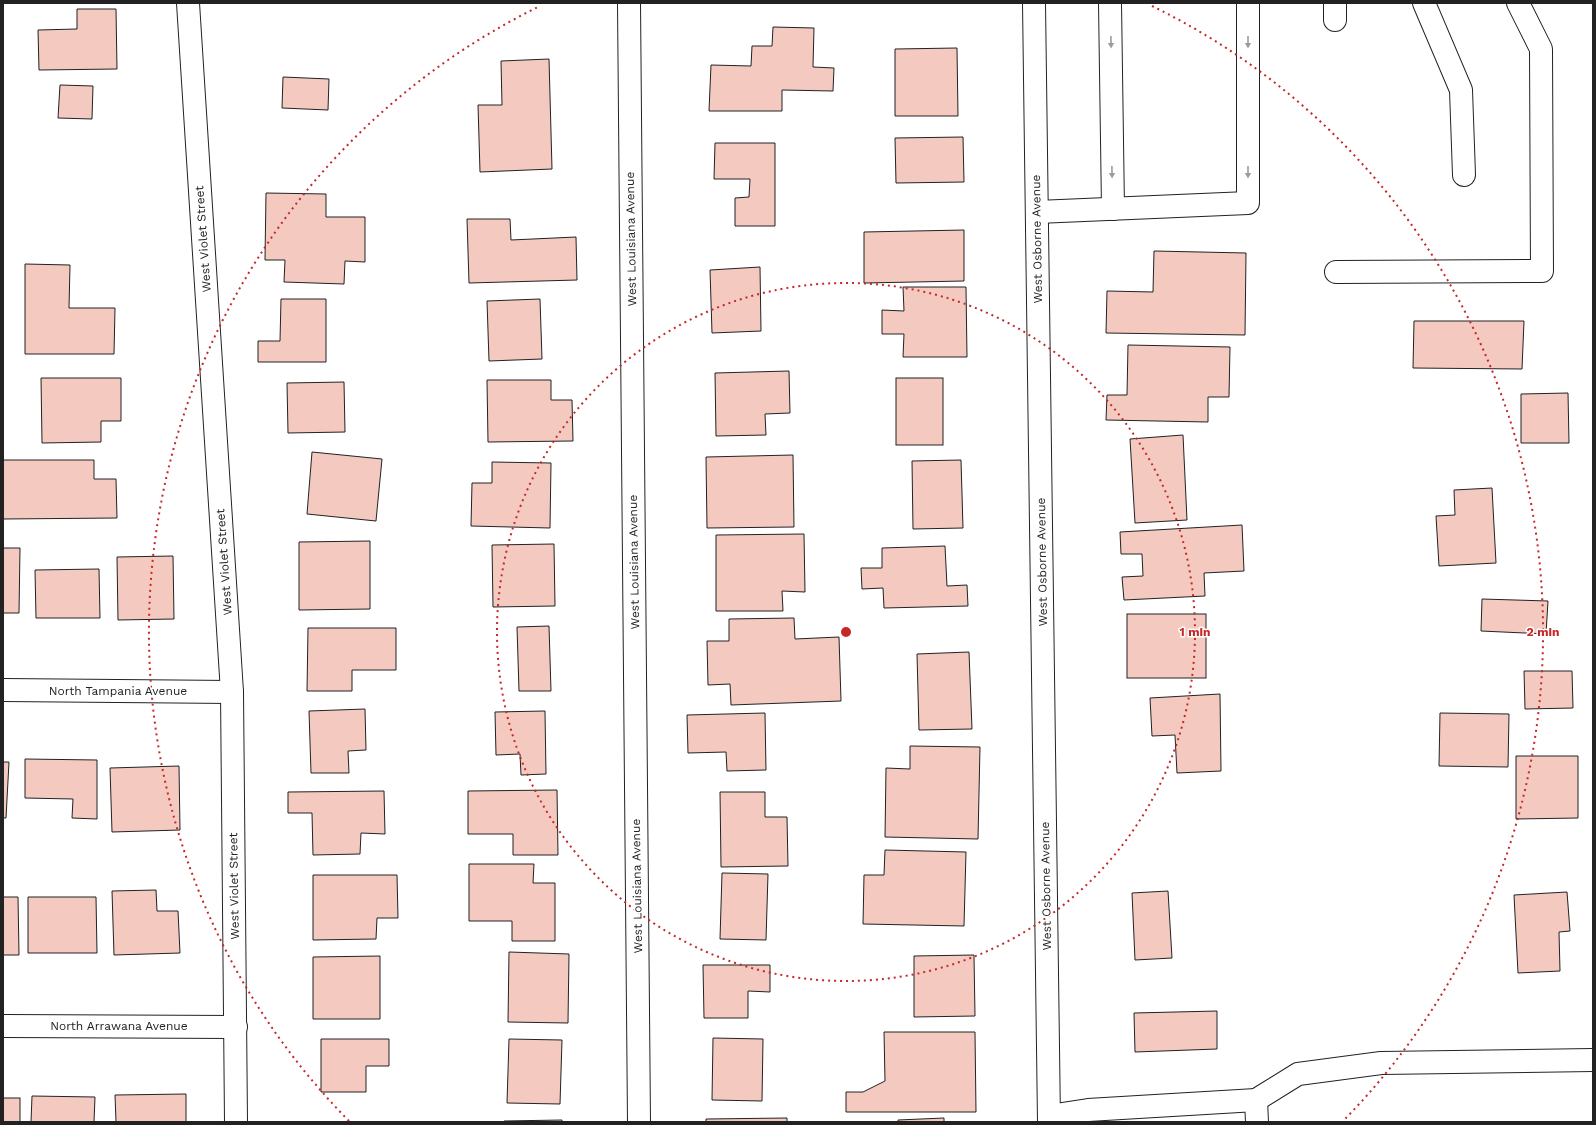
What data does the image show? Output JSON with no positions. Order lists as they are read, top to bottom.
{
  "streets": {
    "street": [
      "West Violet Street",
      "West Louisiana Avenue",
      "West Osborne Avenue",
      "North Tampania Avenue",
      "North Arrawana Avenue"
    ]
  },
  "crossings": [
    ["West Violet Street", "North Tampania Avenue"],
    ["West Violet Street", "North Arrawana Avenue"]
  ],
  "rings": ["1 min", "2 min"]
}
